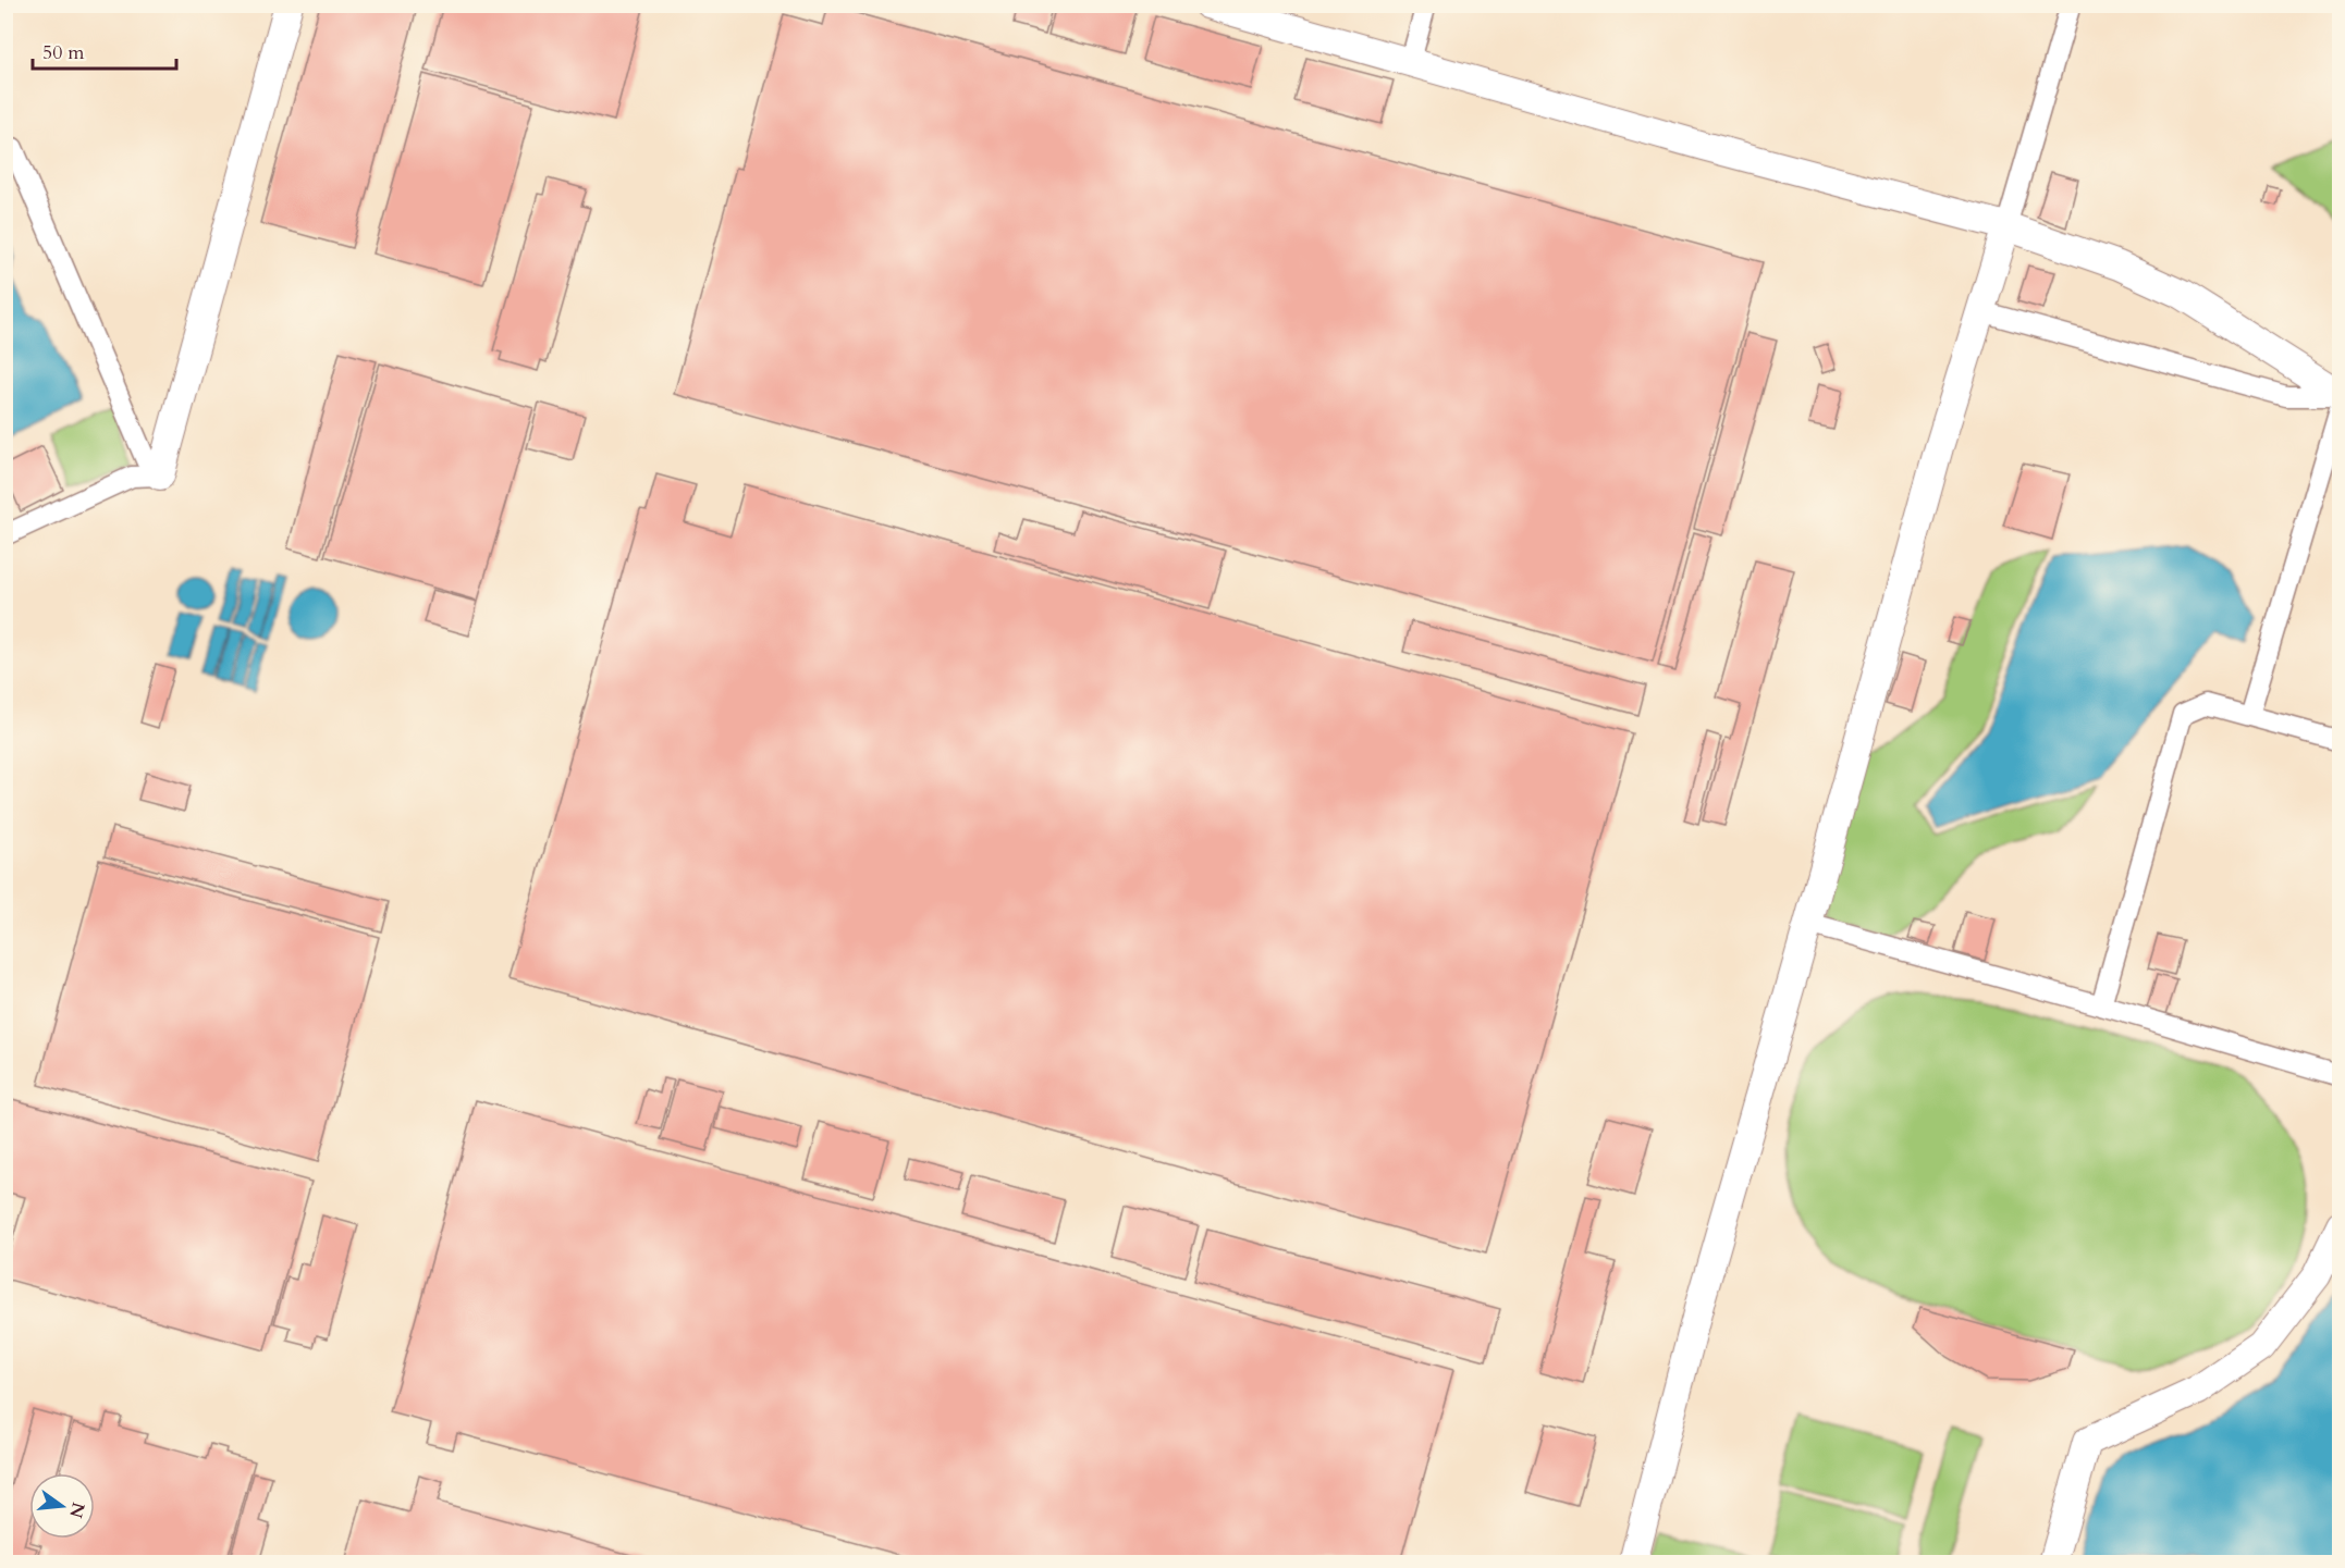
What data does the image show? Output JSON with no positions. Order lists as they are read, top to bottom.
{
  "scale_bar": "50 m",
  "north": "right"
}
